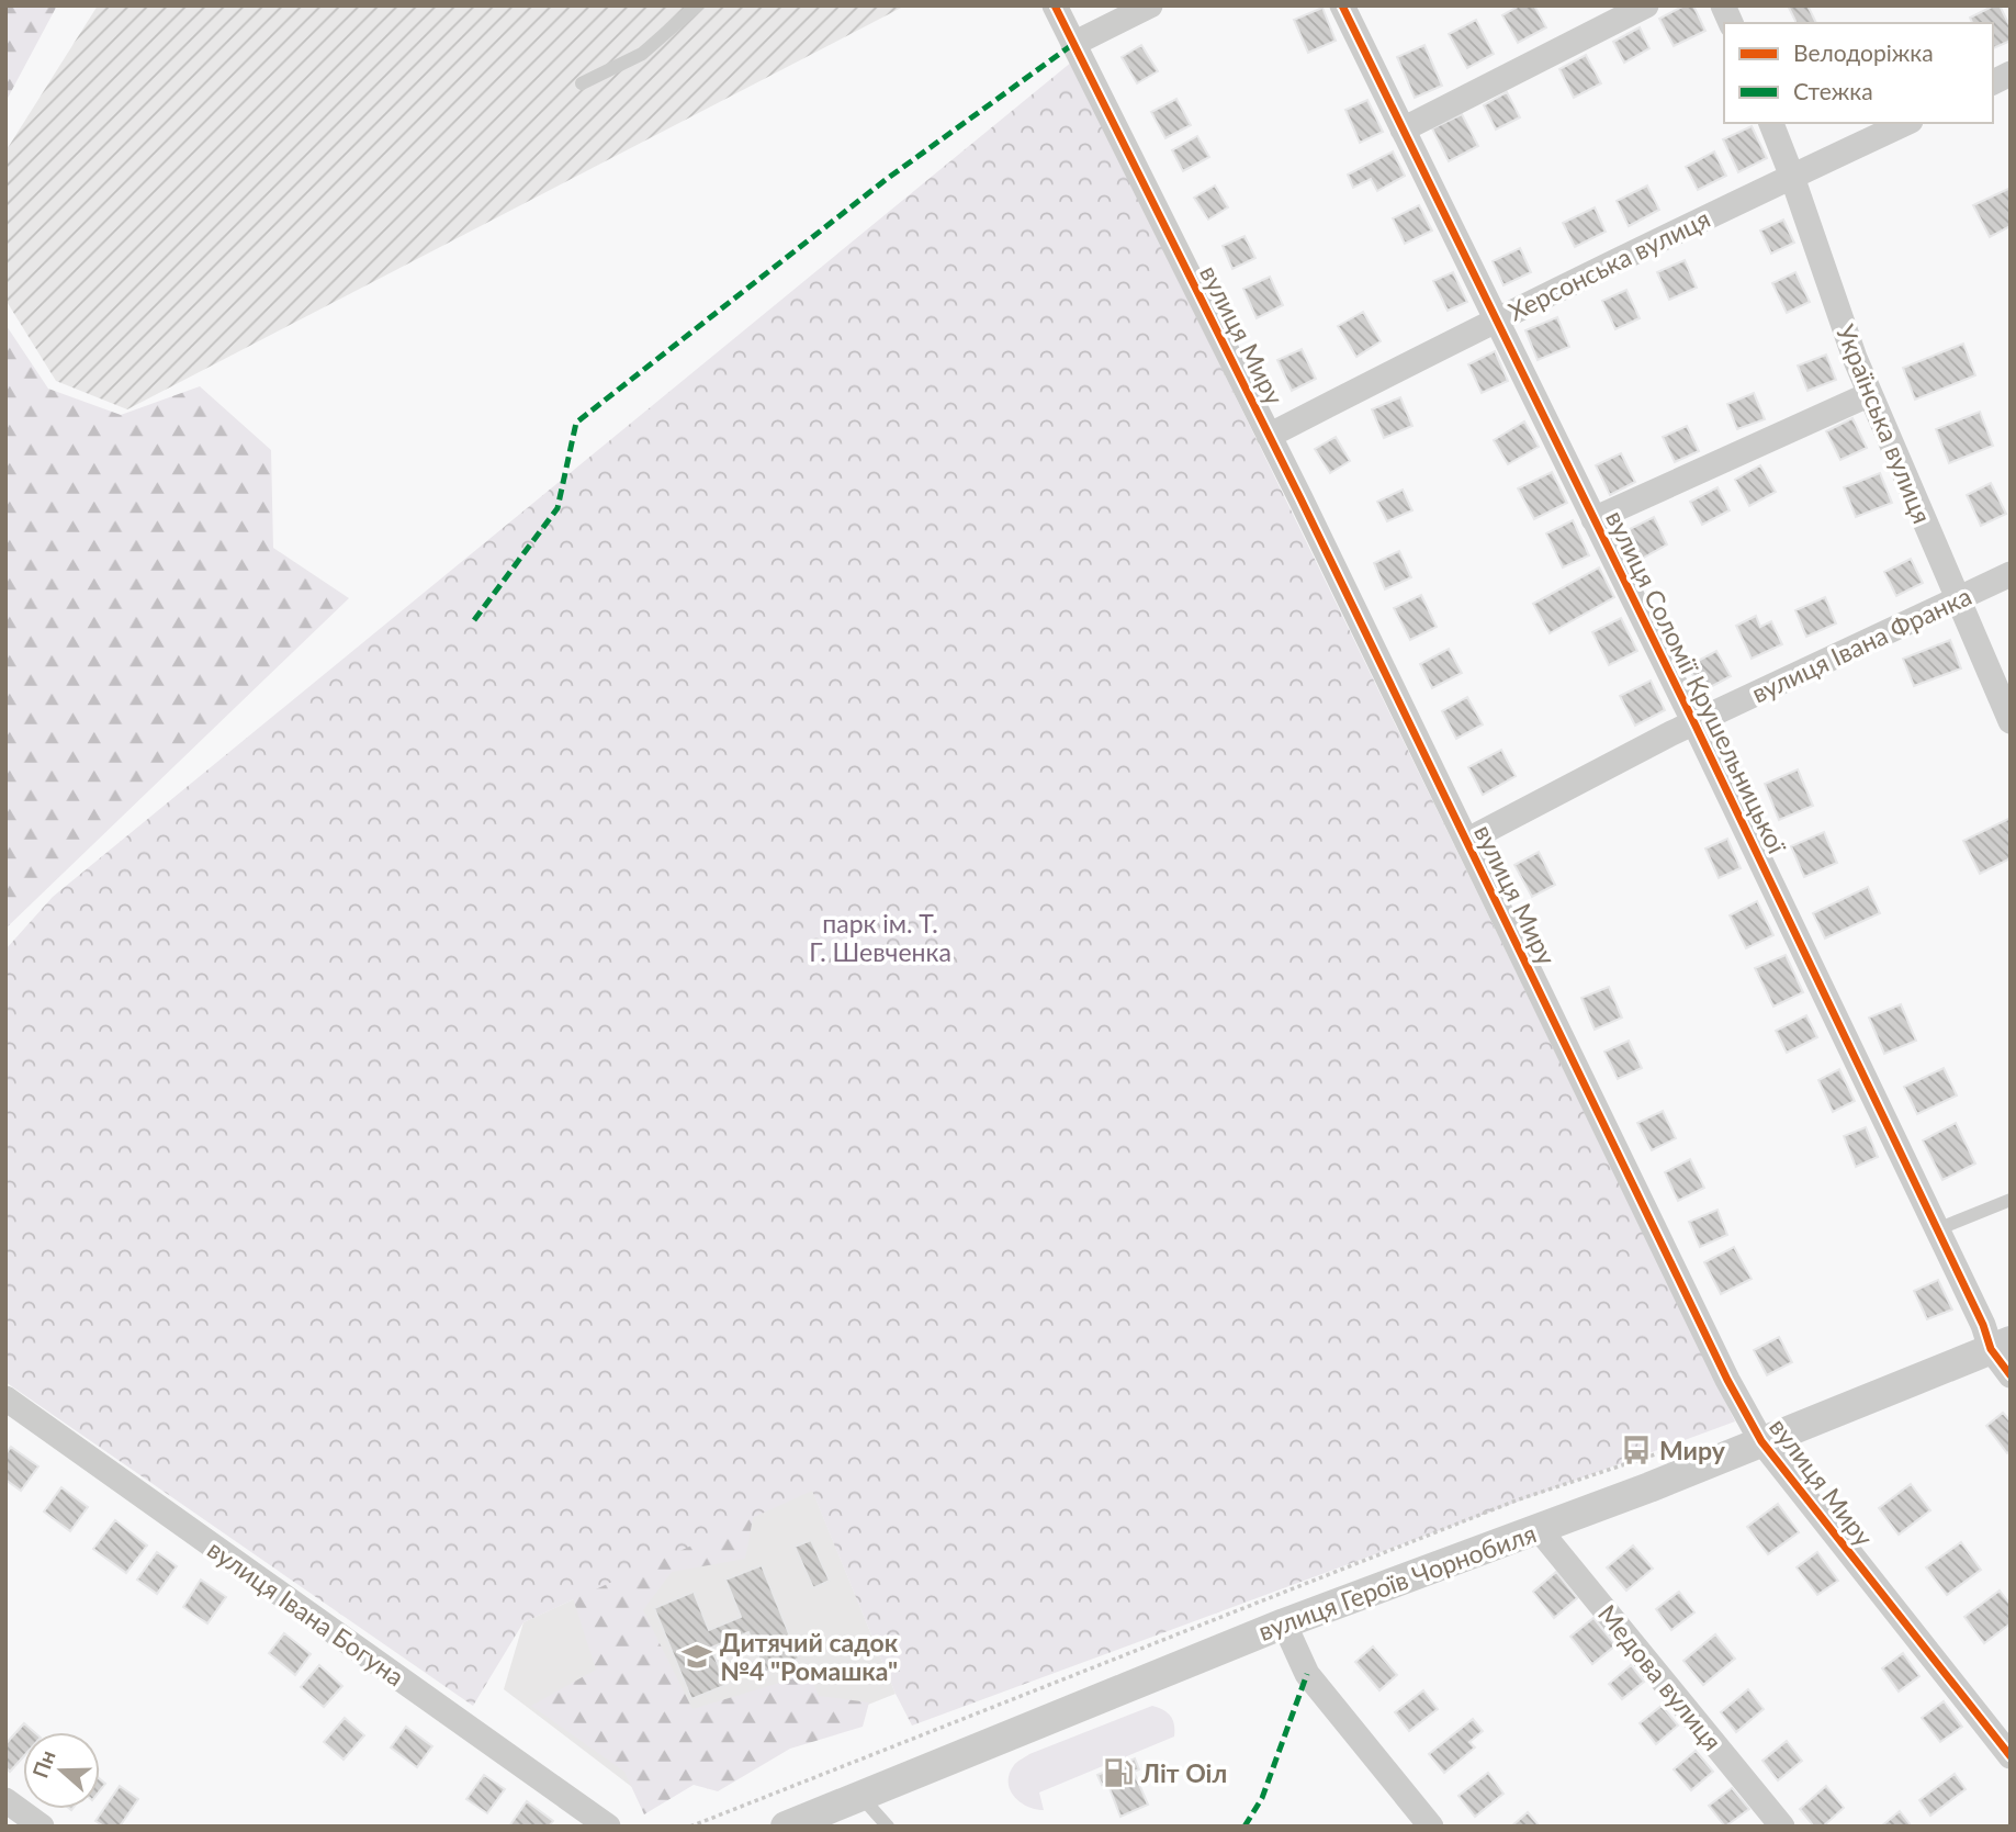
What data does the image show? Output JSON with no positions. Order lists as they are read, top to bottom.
{
  "streets": {
    "street": [
      "Херсонська вулиця",
      "вулиця Миру",
      "Українська вулиця",
      "вулиця Івана Франка",
      "вулиця Соломії Крушельницької",
      "вулиця Героїв Чорнобиля",
      "вулиця Івана Богуна",
      "Медова вулиця"
    ]
  },
  "crossings": [
    ["Херсонська вулиця", "вулиця Миру"],
    ["Херсонська вулиця", "Українська вулиця"],
    ["Херсонська вулиця", "вулиця Соломії Крушельницької"],
    ["вулиця Миру", "вулиця Івана Франка"],
    ["вулиця Миру", "вулиця Героїв Чорнобиля"],
    ["Українська вулиця", "вулиця Івана Франка"],
    ["вулиця Івана Франка", "вулиця Соломії Крушельницької"],
    ["вулиця Соломії Крушельницької", "вулиця Героїв Чорнобиля"],
    ["вулиця Героїв Чорнобиля", "Медова вулиця"]
  ],
  "parks": ["парк ім. Т. Г. Шевченка"],
  "places": {
    "bus stop": ["Миру"],
    "school or university": ["Дитячий садок №4 \"Ромашка\""],
    "fuel station": ["Літ Оіл"]
  },
  "legend": ["Велодоріжка", "Стежка"],
  "north": "left"
}
